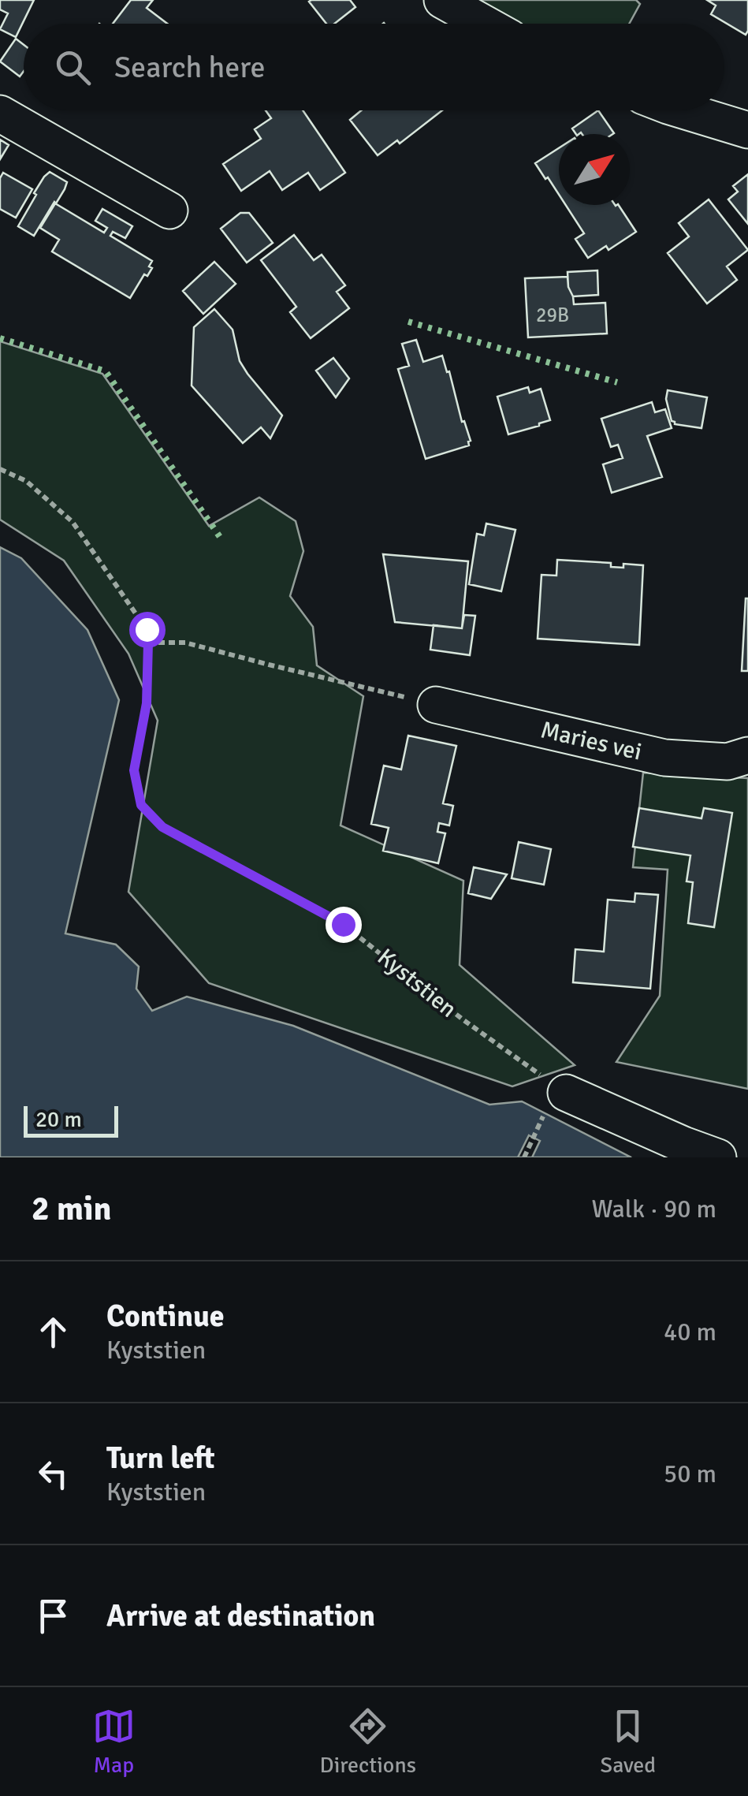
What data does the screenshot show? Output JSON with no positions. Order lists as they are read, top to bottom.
{
  "streets": {
    "street": ["Maries vei"],
    "path": ["Kyststien"]
  },
  "house_numbers": ["29B"],
  "scale_bar": "20 m",
  "north": "top right",
  "page": {
    "search": "Search here",
    "scale": "20 m",
    "heading": ["2 min", "Walk · 90 m"],
    "list": [
      ["Continue", "Kyststien", "40 m"],
      ["Turn left", "Kyststien", "50 m"],
      "Arrive at destination"
    ],
    "nav": ["Map", "Directions", "Saved"]
  }
}
